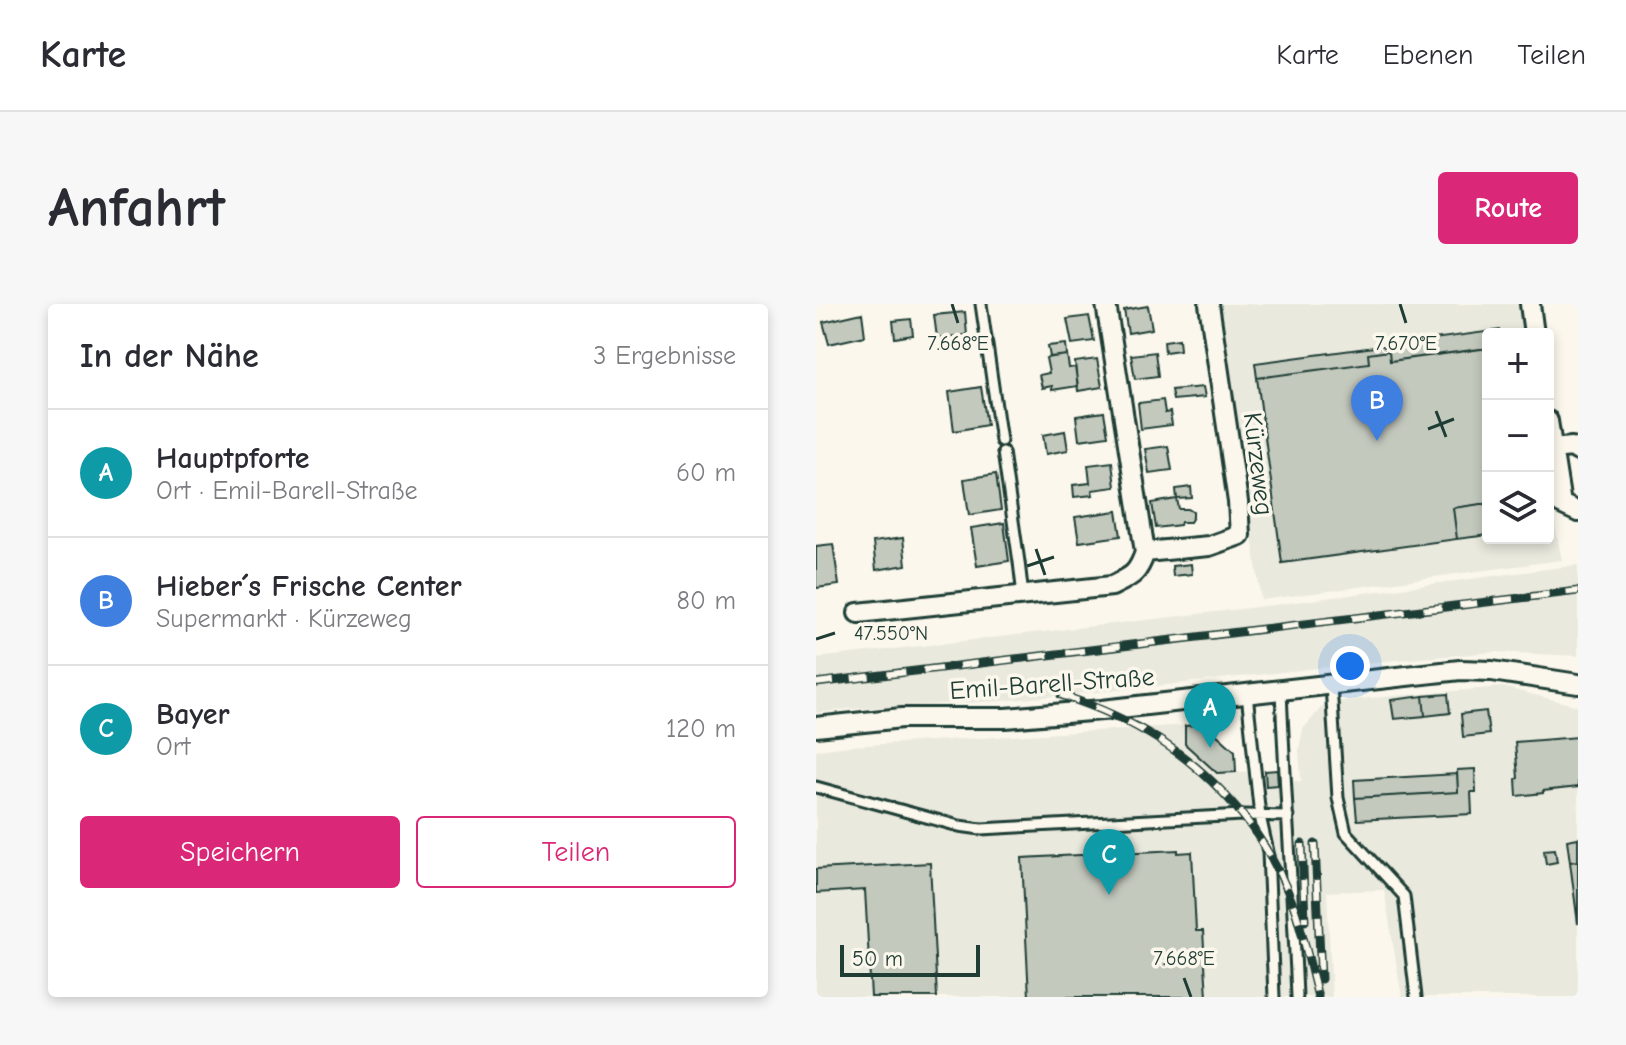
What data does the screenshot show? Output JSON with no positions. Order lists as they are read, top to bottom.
{
  "streets": {
    "street": ["Kürzeweg", "Emil-Barell-Straße"]
  },
  "scale_bar": "50 m",
  "page": {
    "header": "Karte",
    "nav": ["Karte", "Ebenen", "Teilen"],
    "buttons": [
      "Route",
      ["Speichern", "Teilen"]
    ],
    "title": "Anfahrt",
    "heading": ["In der Nähe", "3 Ergebnisse"],
    "map_buttons": ["+", "−"],
    "pins": ["B", "A", "C"],
    "list": [
      {
        "mark": "A",
        "name": "Hauptpforte",
        "note": "Ort · Emil-Barell-Straße",
        "value": "60 m"
      },
      {
        "mark": "B",
        "name": "Hieber´s Frische Center",
        "note": "Supermarkt · Kürzeweg",
        "value": "80 m"
      },
      {
        "mark": "C",
        "name": "Bayer",
        "note": "Ort",
        "value": "120 m"
      }
    ],
    "scale": "50 m"
  },
  "coordinates": ["7.668°E", "7.670°E", "47.550°N"]
}
